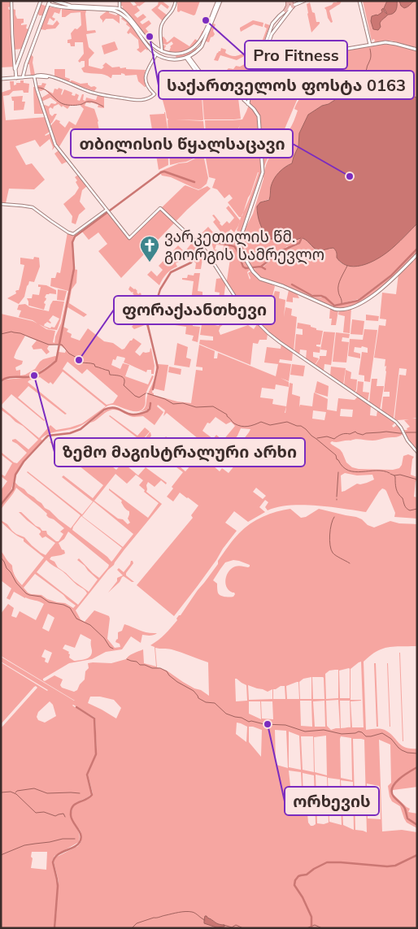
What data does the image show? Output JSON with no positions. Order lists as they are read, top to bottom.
{
  "places": {
    "other": [
      "Pro Fitness",
      "საქართველოს ფოსტა 0163",
      "თბილისის წყალსაცავი",
      "ფორაქაანთხევი",
      "ზემო მაგისტრალური არხი",
      "ორხევის"
    ],
    "church": ["ვარკეთილის წმ. გიორგის სამრევლო"]
  }
}
